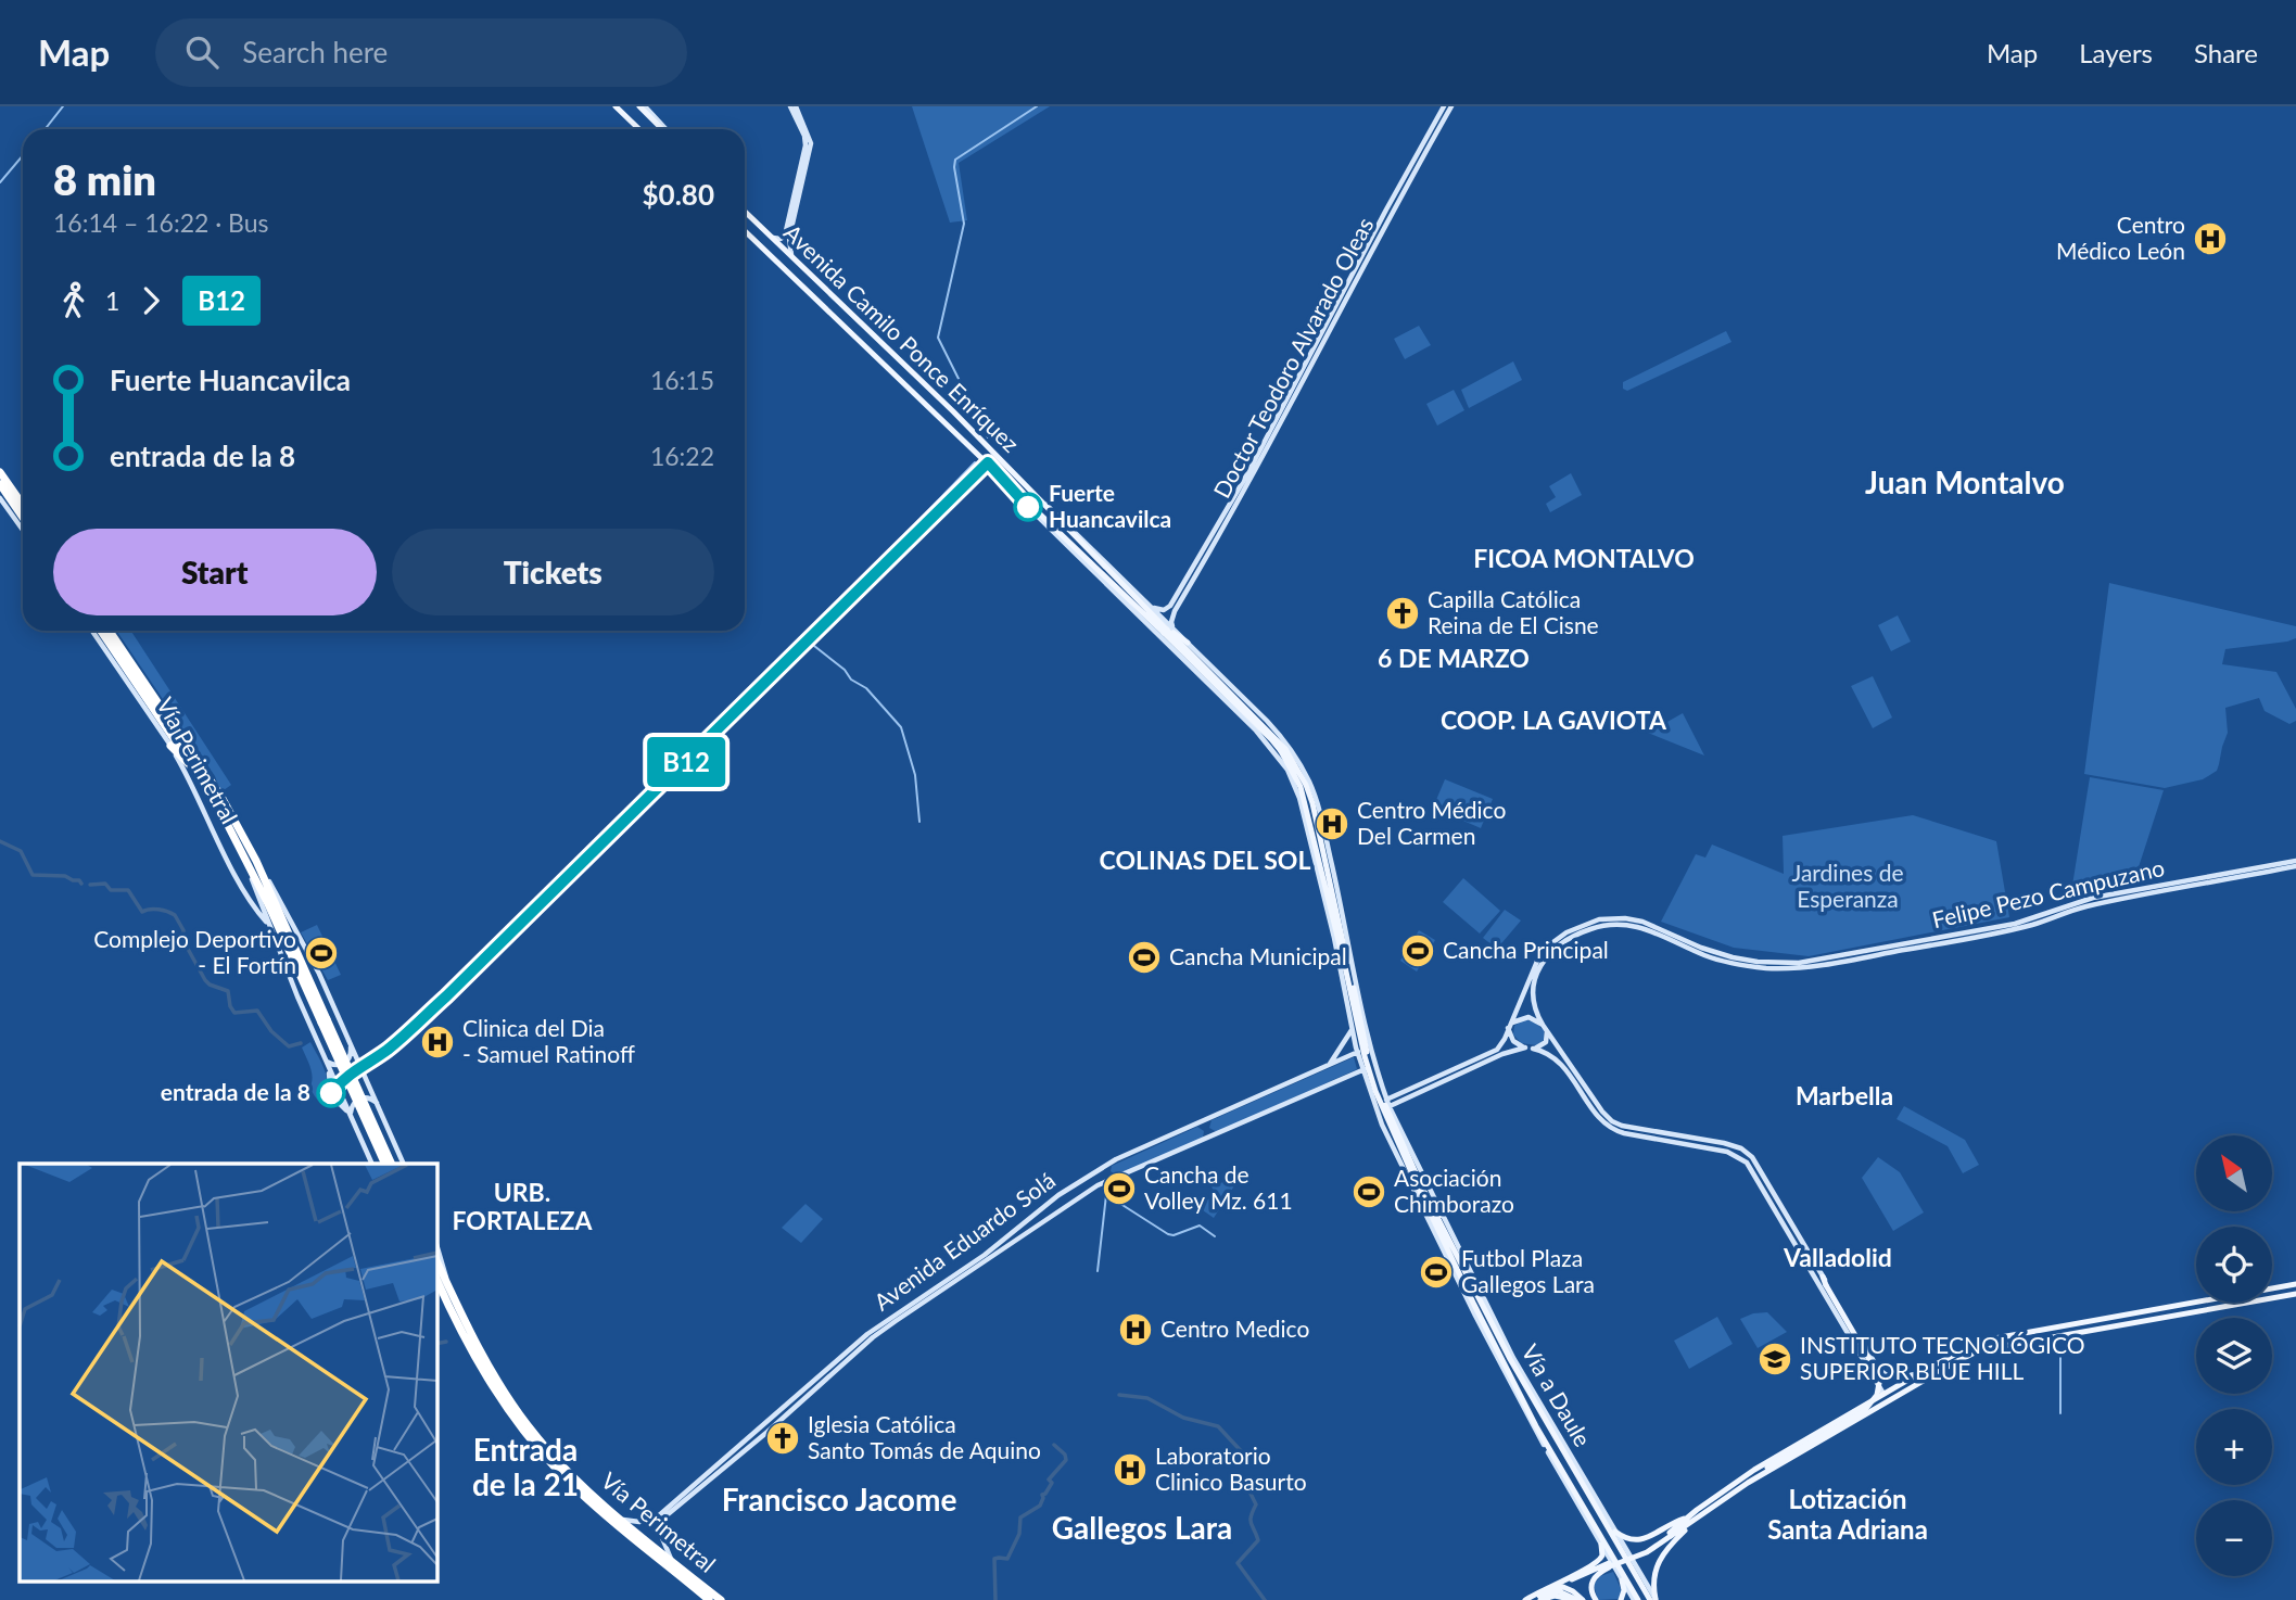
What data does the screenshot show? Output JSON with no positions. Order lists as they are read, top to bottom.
{
  "streets": {
    "highway": ["Vía Perimetral"],
    "main road": [
      "Avenida Camilo Ponce Enríquez",
      "Doctor Teodoro Alvarado Oleas",
      "Felipe Pezo Campuzano",
      "Avenida Eduardo Solá",
      "Vía a Daule"
    ]
  },
  "crossings": [
    ["Avenida Camilo Ponce Enríquez", "Doctor Teodoro Alvarado Oleas"],
    ["Avenida Camilo Ponce Enríquez", "Avenida Eduardo Solá"],
    ["Avenida Camilo Ponce Enríquez", "Vía a Daule"],
    ["Vía Perimetral", "Avenida Eduardo Solá"]
  ],
  "districts": [
    "Juan Montalvo",
    "FICOA MONTALVO",
    "6 DE MARZO",
    "COOP. LA GAVIOTA",
    "COLINAS DEL SOL",
    "Marbella",
    "URB. FORTALEZA",
    "Valladolid",
    "Entrada de la 21",
    "Francisco Jacome",
    "Lotización Santa Adriana",
    "Gallegos Lara"
  ],
  "parks": ["Jardines de Esperanza"],
  "places": {
    "hospital": [
      "Centro Médico León",
      "Centro Médico Del Carmen",
      "Clinica del Dia - Samuel Ratinoff",
      "Centro Medico",
      "Laboratorio Clinico Basurto"
    ],
    "other": ["Fuerte Huancavilca", "entrada de la 8"],
    "church": ["Capilla Católica Reina de El Cisne", "Iglesia Católica Santo Tomás de Aquino"],
    "sports": [
      "Cancha Principal",
      "Complejo Deportivo - El Fortín",
      "Cancha Municipal",
      "Cancha de Volley Mz. 611",
      "Asociación Chimborazo",
      "Futbol Plaza Gallegos Lara"
    ],
    "school or university": ["INSTITUTO TECNOLÓGICO SUPERIOR BLUE HILL"]
  },
  "lines": ["bus line B12"],
  "north": "top left",
  "page": {
    "header": "Map",
    "search": "Search here",
    "nav": ["Map", "Layers", "Share"],
    "on_map": "B12",
    "heading": ["8 min", "16:14 – 16:22 · Bus", "$0.80"],
    "legs": ["1", "B12"],
    "list": [
      {
        "name": "Fuerte Huancavilca",
        "value": "16:15"
      },
      {
        "name": "entrada de la 8",
        "value": "16:22"
      }
    ],
    "buttons": ["Start", "Tickets"],
    "map_buttons": ["+", "−"]
  }
}
